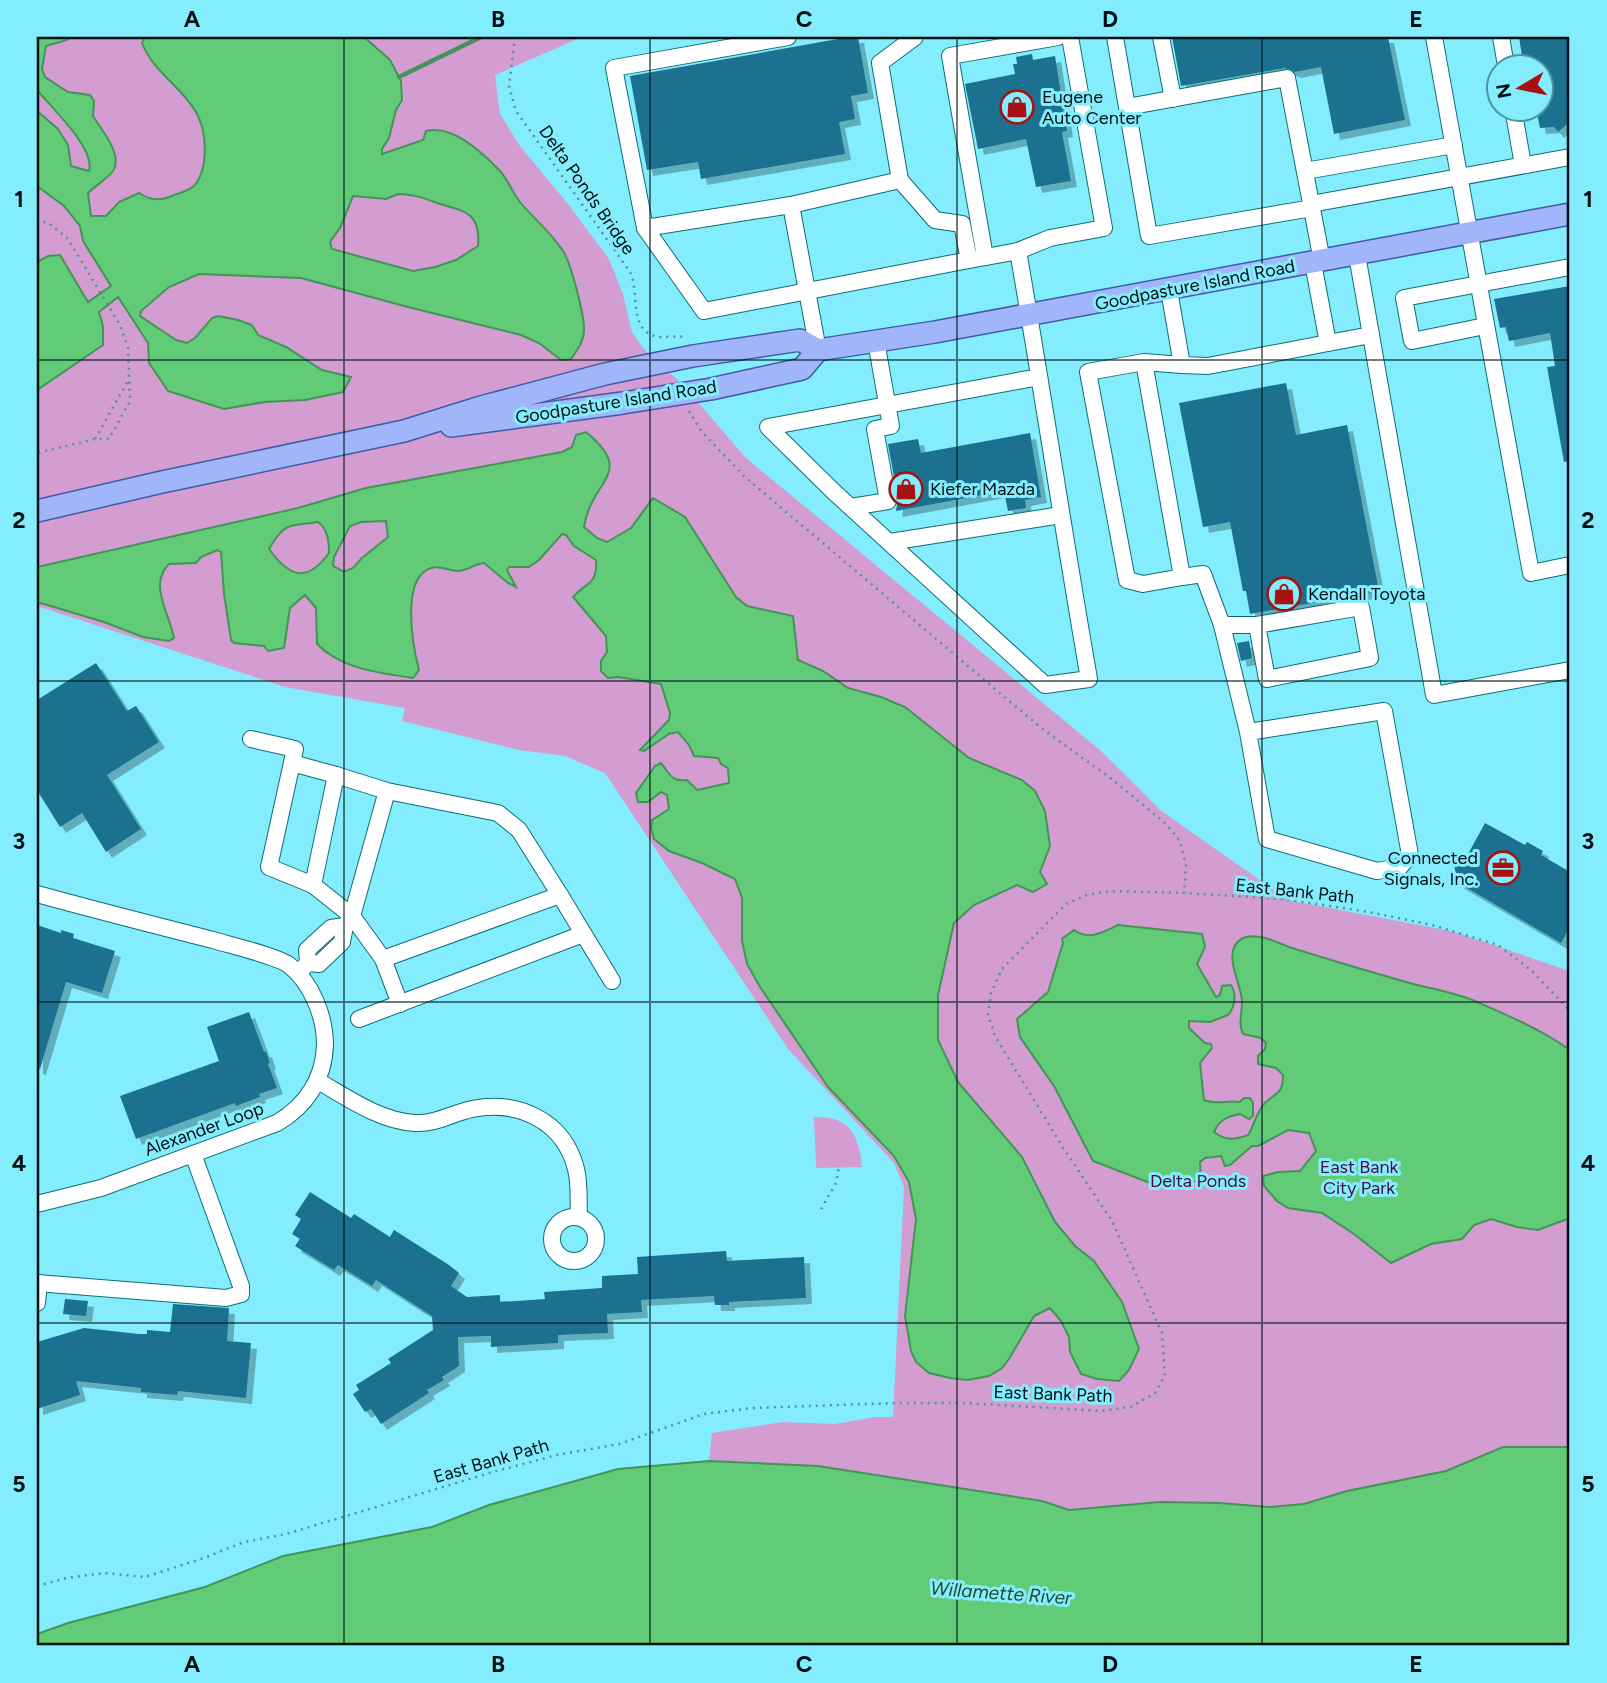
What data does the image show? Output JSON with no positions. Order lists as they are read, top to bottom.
{
  "streets": {
    "main road": ["Goodpasture Island Road"],
    "street": ["Alexander Loop"],
    "path": ["Delta Ponds Bridge", "East Bank Path"]
  },
  "water": ["Willamette River"],
  "parks": ["East Bank City Park", "Delta Ponds"],
  "places": {
    "shop": ["Eugene Auto Center", "Kiefer Mazda", "Kendall Toyota"],
    "office": ["Connected Signals, Inc."]
  },
  "north": "left",
  "grid": {
    "columns": [
      "A",
      "B",
      "C",
      "D",
      "E"
    ],
    "rows": [
      "1",
      "2",
      "3",
      "4",
      "5"
    ]
  }
}
